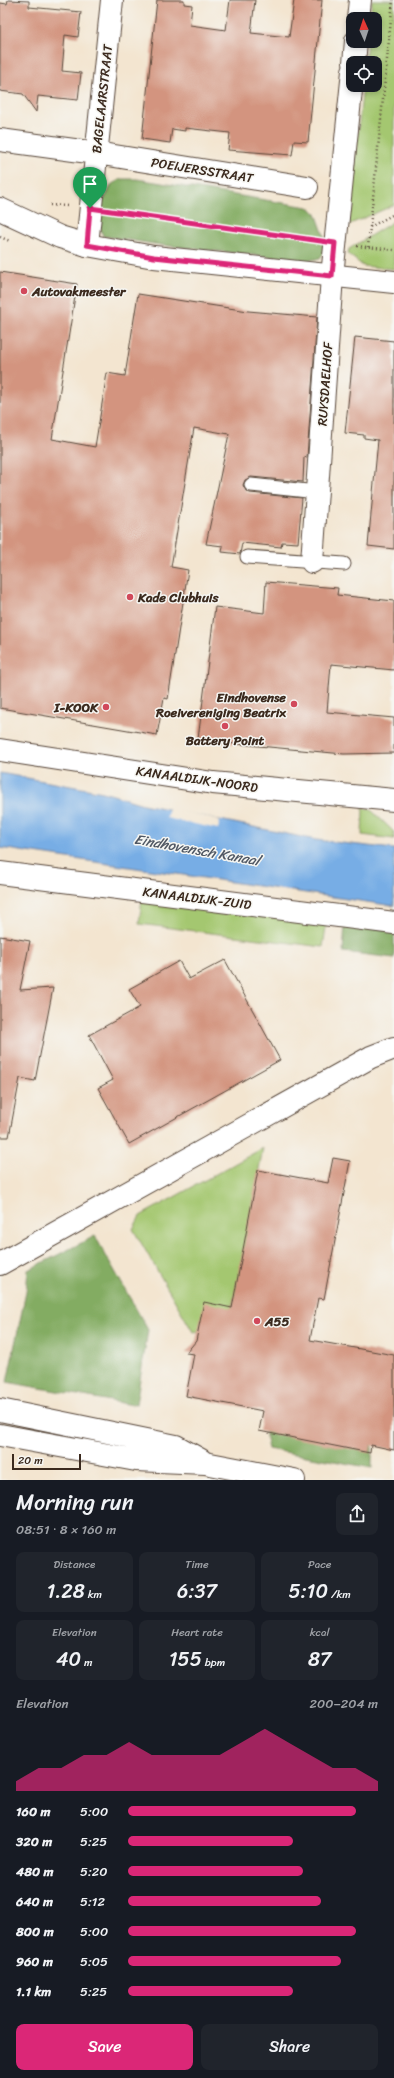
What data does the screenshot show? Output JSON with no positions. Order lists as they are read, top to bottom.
{
  "streets": {
    "street": [
      "BAGELAARSTRAAT",
      "POEIJERSSTRAAT",
      "RUYSDAELHOF",
      "KANAALDIJK-NOORD",
      "KANAALDIJK-ZUID"
    ]
  },
  "crossings": [
    ["BAGELAARSTRAAT", "POEIJERSSTRAAT"]
  ],
  "water": ["Eindhovensch Kanaal"],
  "places": [
    "Autovakmeester",
    "Kade Clubhuis",
    "Eindhovense Roeivereniging Beatrix",
    "I-KOOK",
    "Battery Point",
    "A55"
  ],
  "scale_bar": "20 m",
  "north": "top",
  "page": {
    "scale": "20 m",
    "heading": ["Morning run", "08:51 · 8 × 160 m"],
    "stats": [
      ["Distance", "1.28 km"],
      ["Time", "6:37"],
      ["Pace", "5:10 /km"],
      ["Elevation", "40 m"],
      ["Heart rate", "155 bpm"],
      ["kcal", "87"]
    ],
    "chart": ["Elevation", "200–204 m"],
    "list": [
      {
        "name": "160 m",
        "note": "5:00"
      },
      {
        "name": "320 m",
        "note": "5:25"
      },
      {
        "name": "480 m",
        "note": "5:20"
      },
      {
        "name": "640 m",
        "note": "5:12"
      },
      {
        "name": "800 m",
        "note": "5:00"
      },
      {
        "name": "960 m",
        "note": "5:05"
      },
      {
        "name": "1.1 km",
        "note": "5:25"
      }
    ],
    "buttons": ["Save", "Share"]
  }
}
